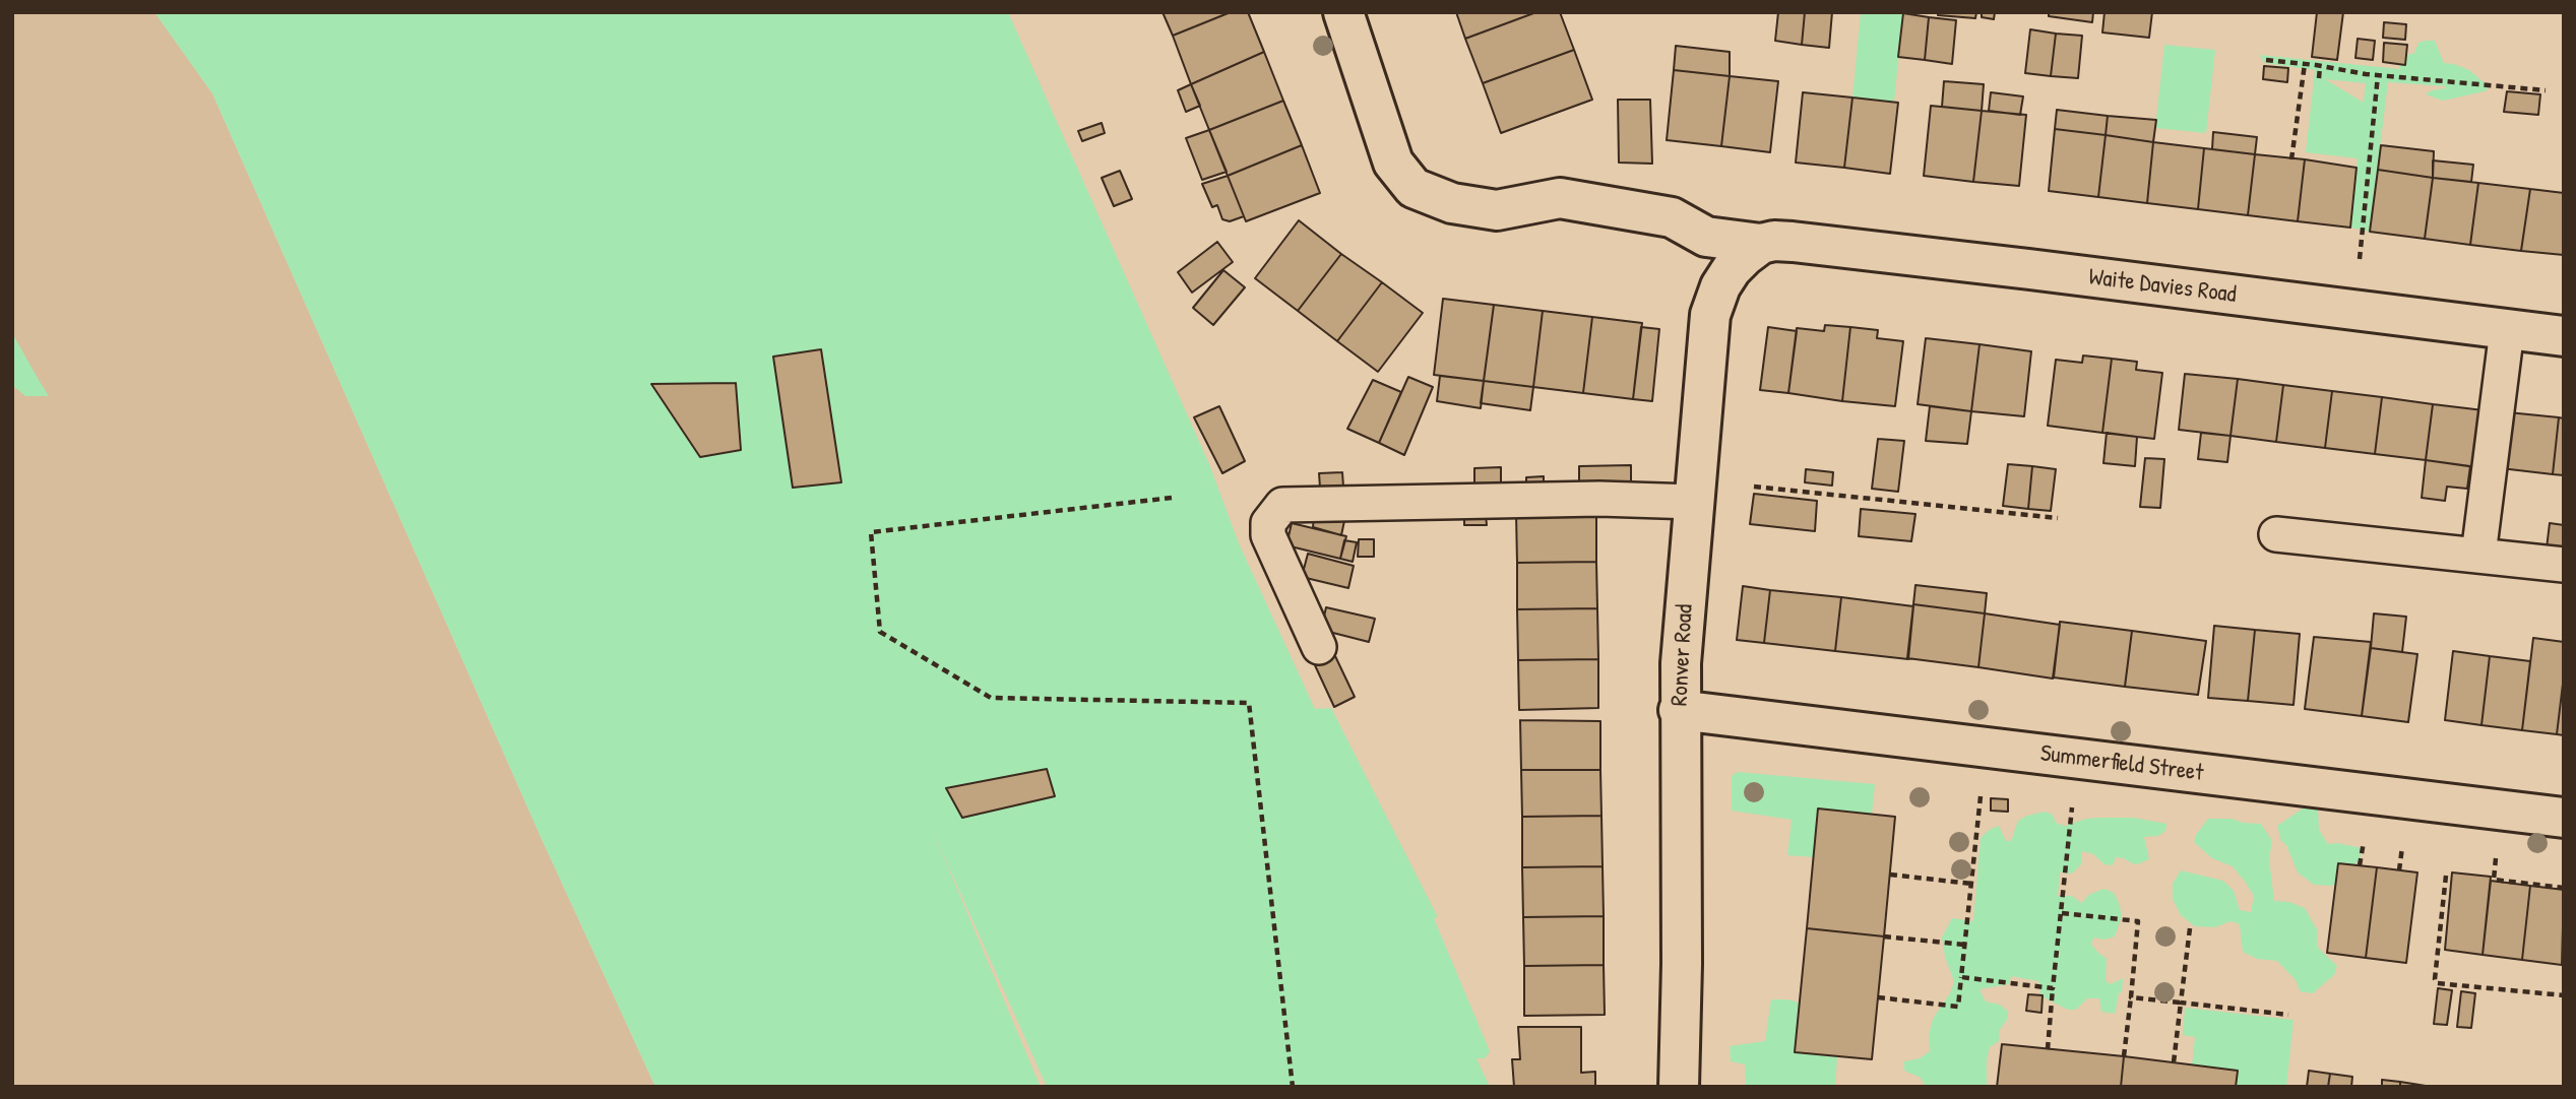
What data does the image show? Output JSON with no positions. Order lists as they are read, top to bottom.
{
  "streets": {
    "street": ["Waite Davies Road", "Ronver Road", "Summerfield Street"]
  },
  "crossings": [
    ["Waite Davies Road", "Ronver Road"],
    ["Ronver Road", "Summerfield Street"]
  ]
}
